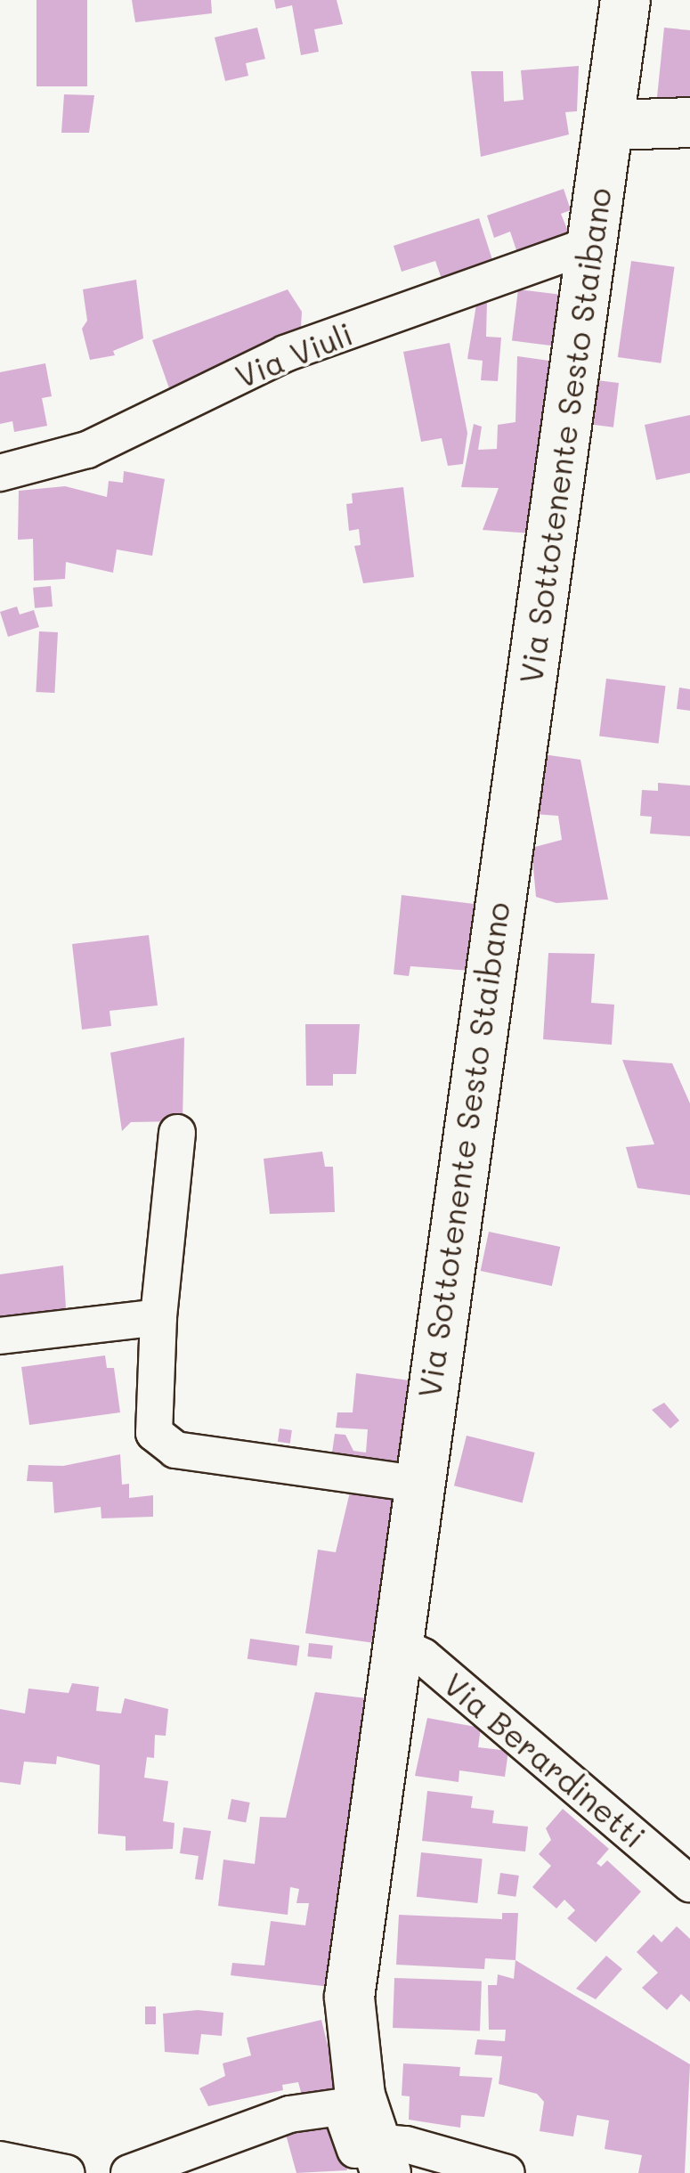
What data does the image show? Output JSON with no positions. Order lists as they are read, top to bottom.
{
  "streets": {
    "street": ["Via Viuli", "Via Sottotenente Sesto Staibano", "Via Berardinetti"]
  },
  "crossings": [
    ["Via Viuli", "Via Sottotenente Sesto Staibano"],
    ["Via Sottotenente Sesto Staibano", "Via Berardinetti"]
  ]
}
